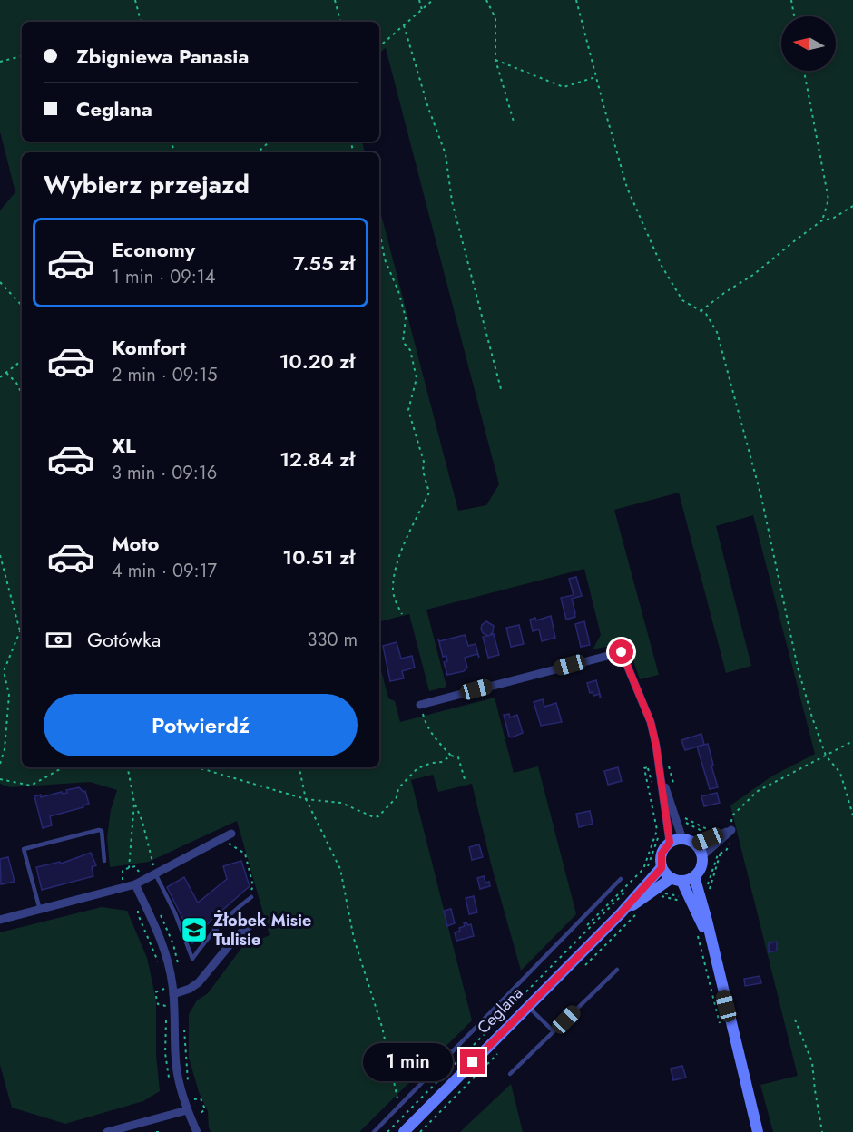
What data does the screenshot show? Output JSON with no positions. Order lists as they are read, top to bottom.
{
  "streets": {
    "street": ["Ceglana"]
  },
  "places": {
    "school or university": ["Żłobek Misie Tulisie"]
  },
  "north": "left",
  "page": {
    "banner": ["Zbigniewa Panasia", "Ceglana"],
    "heading": "Wybierz przejazd",
    "list": [
      {
        "name": "Economy",
        "note": "1 min · 09:14",
        "value": "7.55 zł"
      },
      {
        "name": "Komfort",
        "note": "2 min · 09:15",
        "value": "10.20 zł"
      },
      {
        "name": "XL",
        "note": "3 min · 09:16",
        "value": "12.84 zł"
      },
      {
        "name": "Moto",
        "note": "4 min · 09:17",
        "value": "10.51 zł"
      }
    ],
    "pay": ["Gotówka", "330 m"],
    "buttons": "Potwierdź",
    "bubble": "1 min"
  }
}
